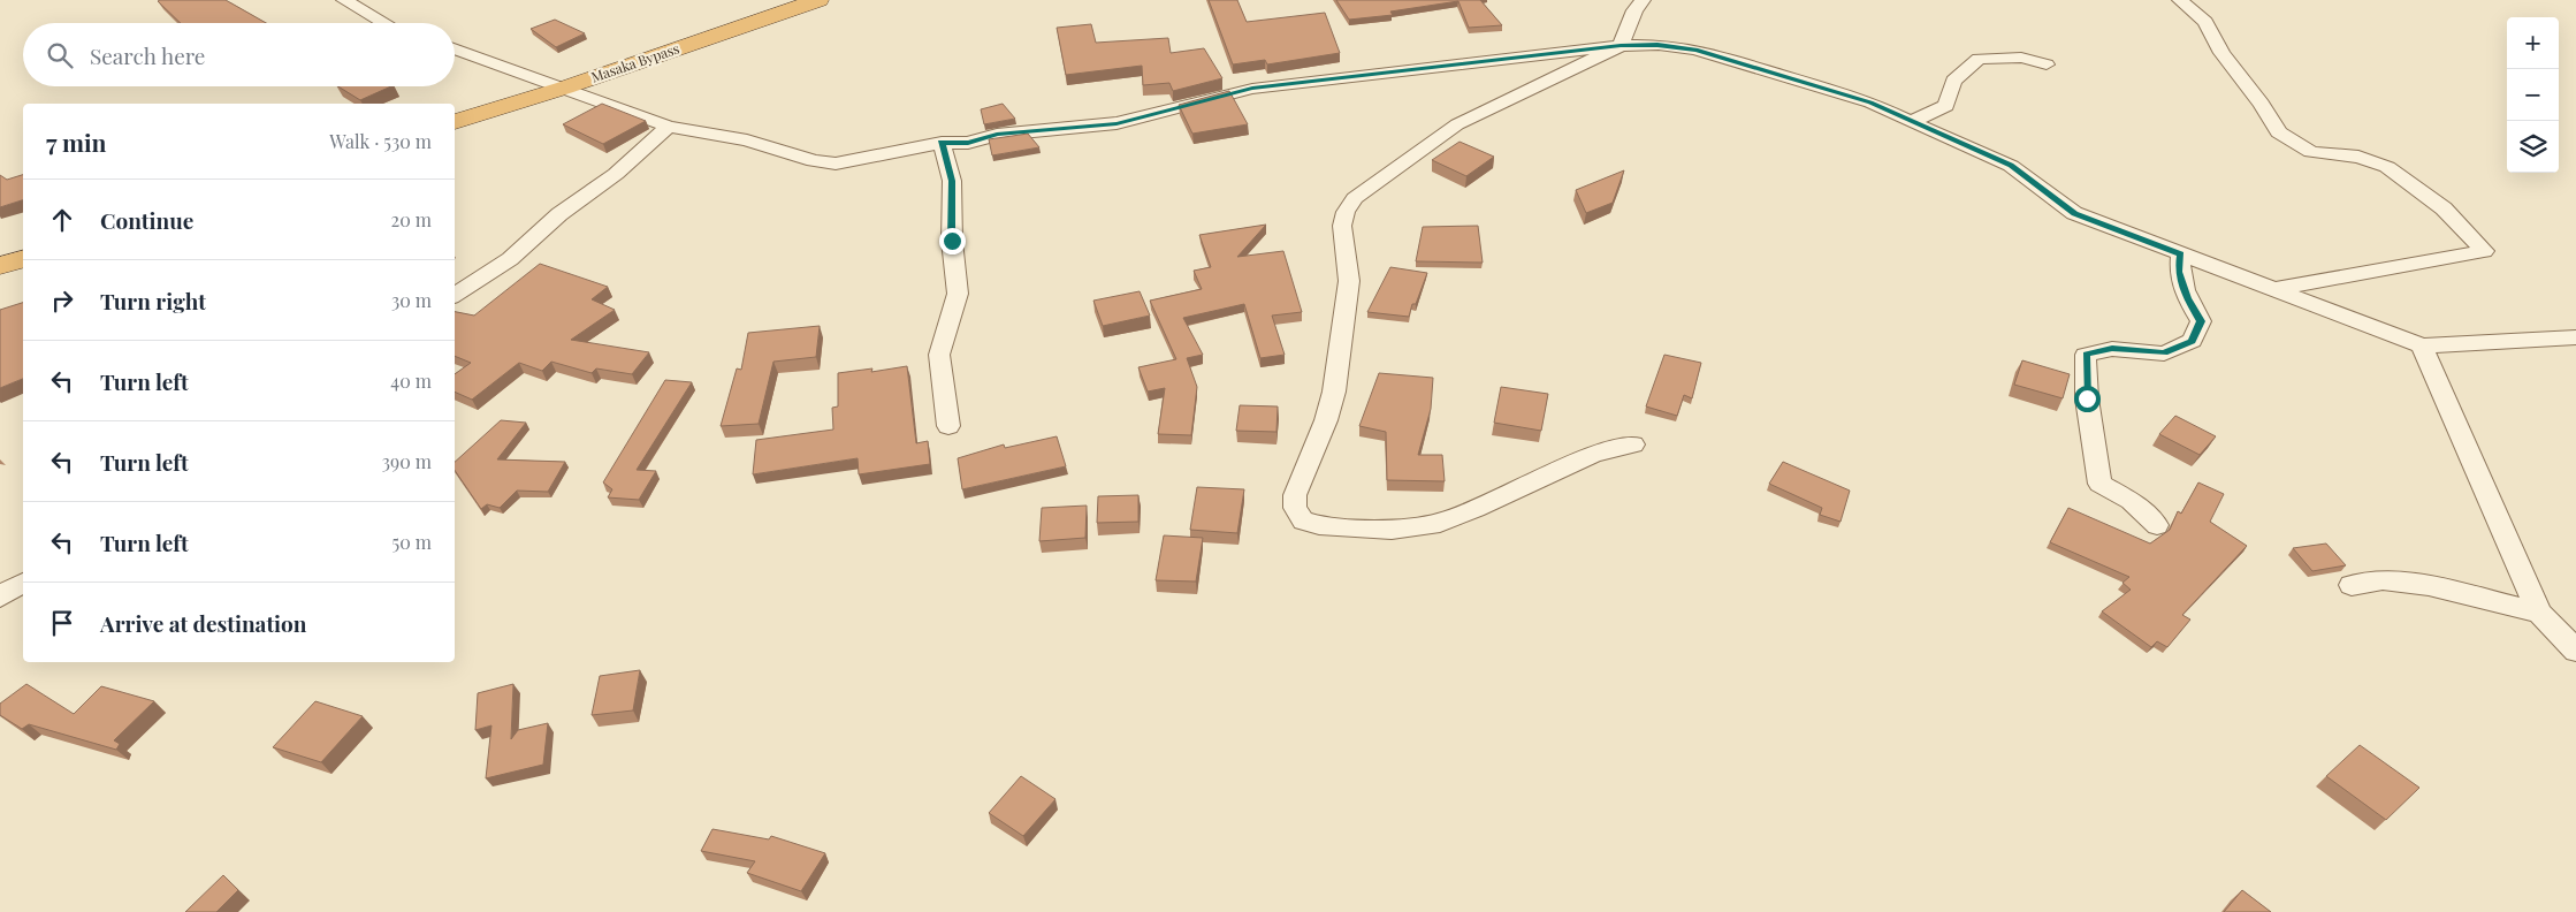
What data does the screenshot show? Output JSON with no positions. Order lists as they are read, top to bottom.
{
  "streets": {
    "highway": ["Masaka Bypass"]
  },
  "page": {
    "map_buttons": ["+", "−"],
    "search": "Search here",
    "heading": ["7 min", "Walk · 530 m"],
    "list": [
      ["Continue", "20 m"],
      ["Turn right", "30 m"],
      ["Turn left", "40 m"],
      ["Turn left", "390 m"],
      ["Turn left", "50 m"],
      "Arrive at destination"
    ]
  }
}
